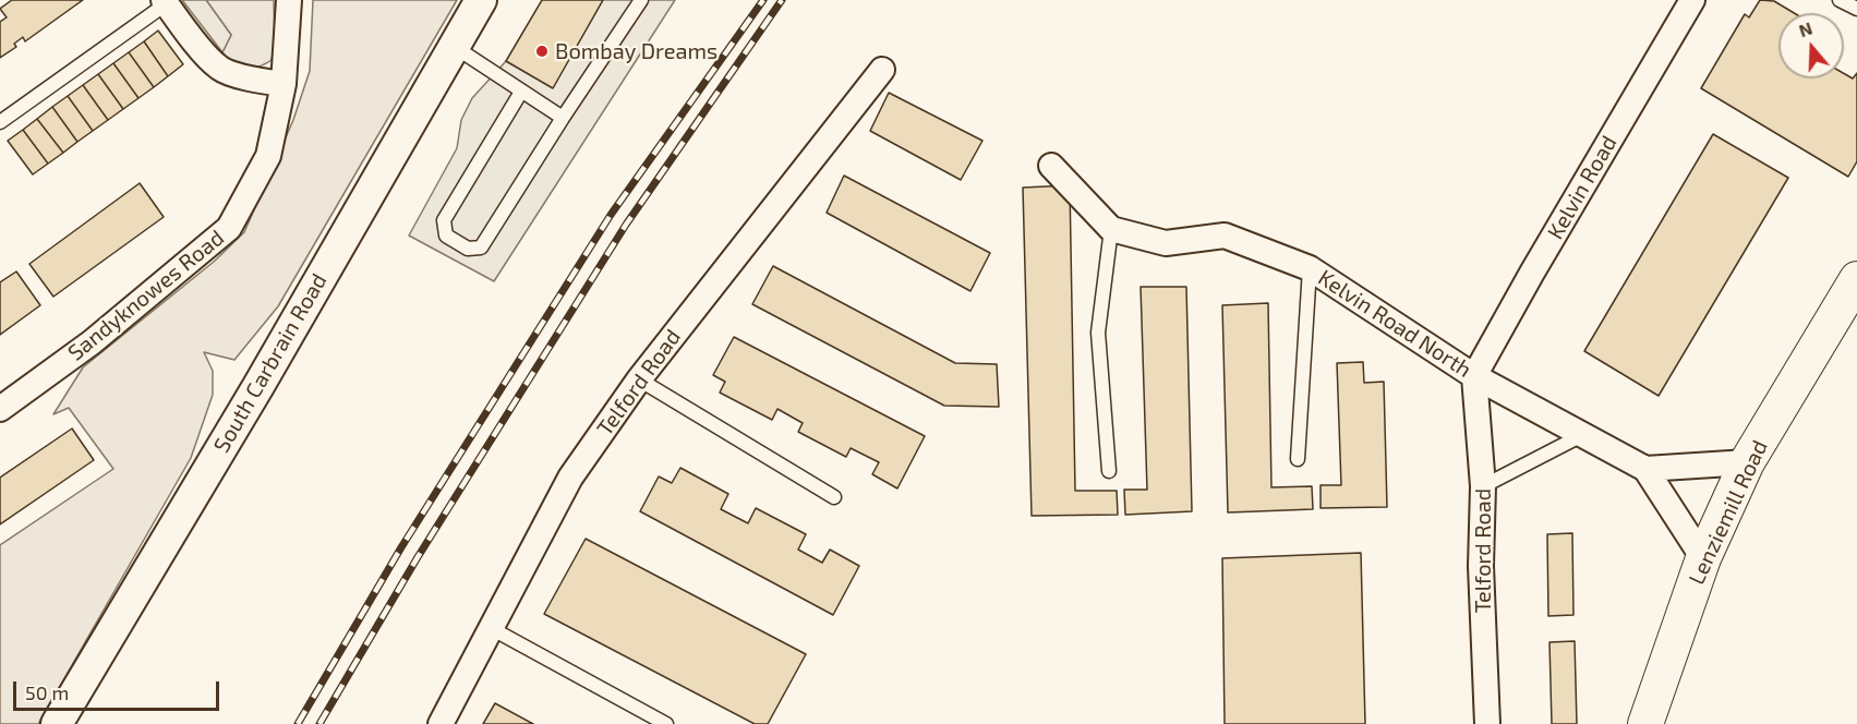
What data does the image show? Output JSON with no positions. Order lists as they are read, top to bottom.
{
  "streets": {
    "main road": ["Lenziemill Road"],
    "street": [
      "Kelvin Road",
      "Sandyknowes Road",
      "Kelvin Road North",
      "South Carbrain Road",
      "Telford Road"
    ]
  },
  "crossings": [
    ["Kelvin Road", "Kelvin Road North"],
    ["Kelvin Road", "Telford Road"],
    ["Kelvin Road North", "Telford Road"],
    ["Kelvin Road North", "Lenziemill Road"]
  ],
  "places": ["Bombay Dreams"],
  "scale_bar": "50 m",
  "north": "top"
}
